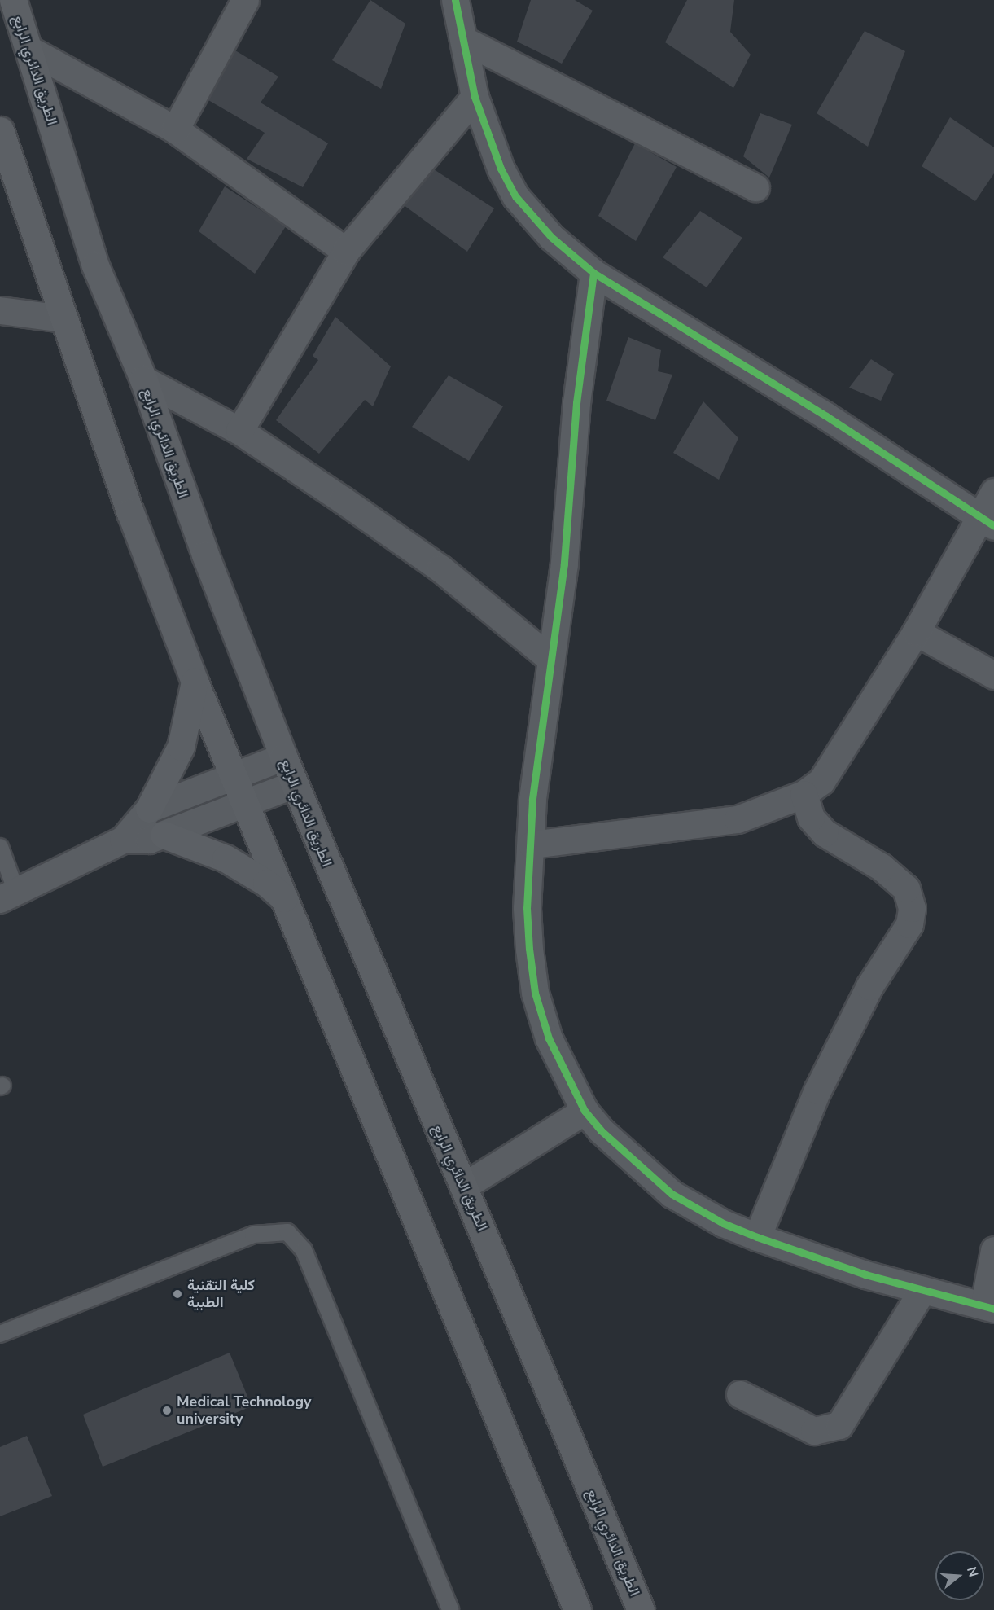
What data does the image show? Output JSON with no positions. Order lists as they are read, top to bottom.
{
  "streets": {
    "main road": ["الطريق الدائري الرابع"]
  },
  "places": ["كلية التقنية الطبية", "Medical Technology university"],
  "north": "right"
}
